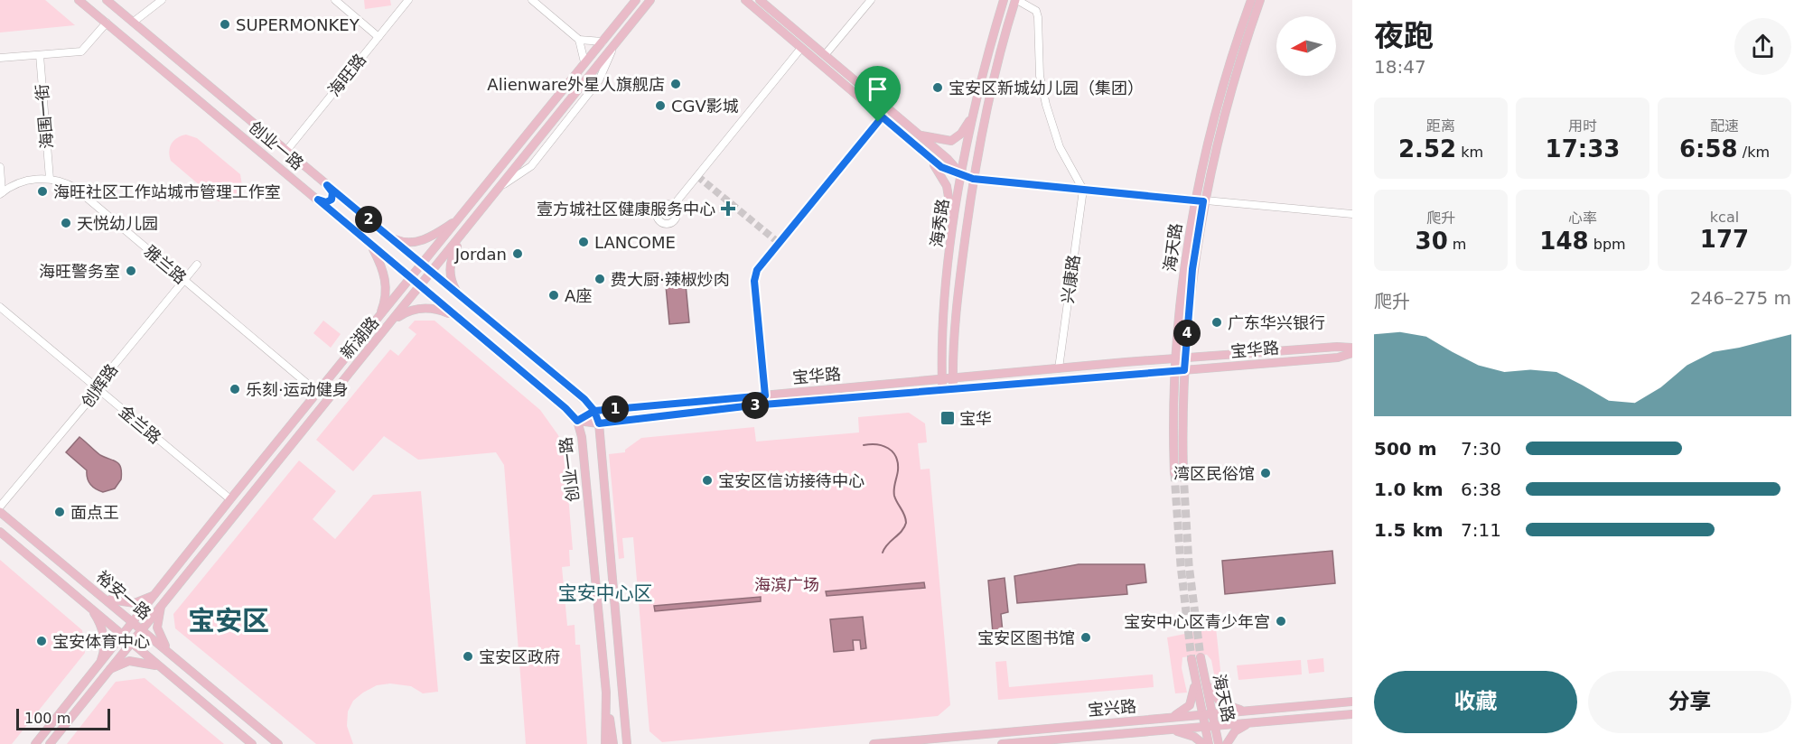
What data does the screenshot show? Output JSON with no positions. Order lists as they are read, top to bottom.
{
  "streets": {
    "main road": [
      "创业一路",
      "海秀路",
      "海天路",
      "新湖路",
      "宝华路",
      "裕安一路",
      "宝兴路"
    ],
    "street": [
      "海旺路",
      "海围一街",
      "雅兰路",
      "兴康路",
      "创辉路",
      "金兰路"
    ]
  },
  "crossings": [
    ["海旺路", "创业一路"],
    ["海围一街", "雅兰路"],
    ["创业一路", "新湖路"],
    ["创业一路", "宝华路"],
    ["海秀路", "宝华路"],
    ["海天路", "宝华路"],
    ["海天路", "宝兴路"],
    ["雅兰路", "新湖路"],
    ["雅兰路", "创辉路"],
    ["兴康路", "宝华路"],
    ["新湖路", "金兰路"],
    ["新湖路", "裕安一路"],
    ["创辉路", "金兰路"]
  ],
  "districts": ["宝安中心区", "宝安区"],
  "parks": ["海滨广场"],
  "places": {
    "other": [
      "SUPERMONKEY",
      "Alienware外星人旗舰店",
      "宝安区新城幼儿园（集团）",
      "CGV影城",
      "海旺社区工作站城市管理工作室",
      "天悦幼儿园",
      "LANCOME",
      "Jordan",
      "海旺警务室",
      "费大厨·辣椒炒肉",
      "A座",
      "广东华兴银行",
      "乐刻·运动健身",
      "湾区民俗馆",
      "宝安区信访接待中心",
      "面点王",
      "宝安中心区青少年宫",
      "宝安区图书馆",
      "宝安体育中心",
      "宝安区政府"
    ],
    "health": ["壹方城社区健康服务中心"],
    "transit": ["宝华"]
  },
  "scale_bar": "100 m",
  "north": "left",
  "page": {
    "heading": ["夜跑", "18:47"],
    "stats": [
      ["距离", "2.52 km"],
      ["用时", "17:33"],
      ["配速", "6:58 /km"],
      ["爬升", "30 m"],
      ["心率", "148 bpm"],
      ["kcal", "177"]
    ],
    "pins": [
      "2",
      "4",
      "3",
      "1"
    ],
    "chart": ["爬升", "246–275 m"],
    "list": [
      {
        "name": "500 m",
        "note": "7:30"
      },
      {
        "name": "1.0 km",
        "note": "6:38"
      },
      {
        "name": "1.5 km",
        "note": "7:11"
      }
    ],
    "buttons": ["收藏", "分享"],
    "scale": "100 m"
  }
}
